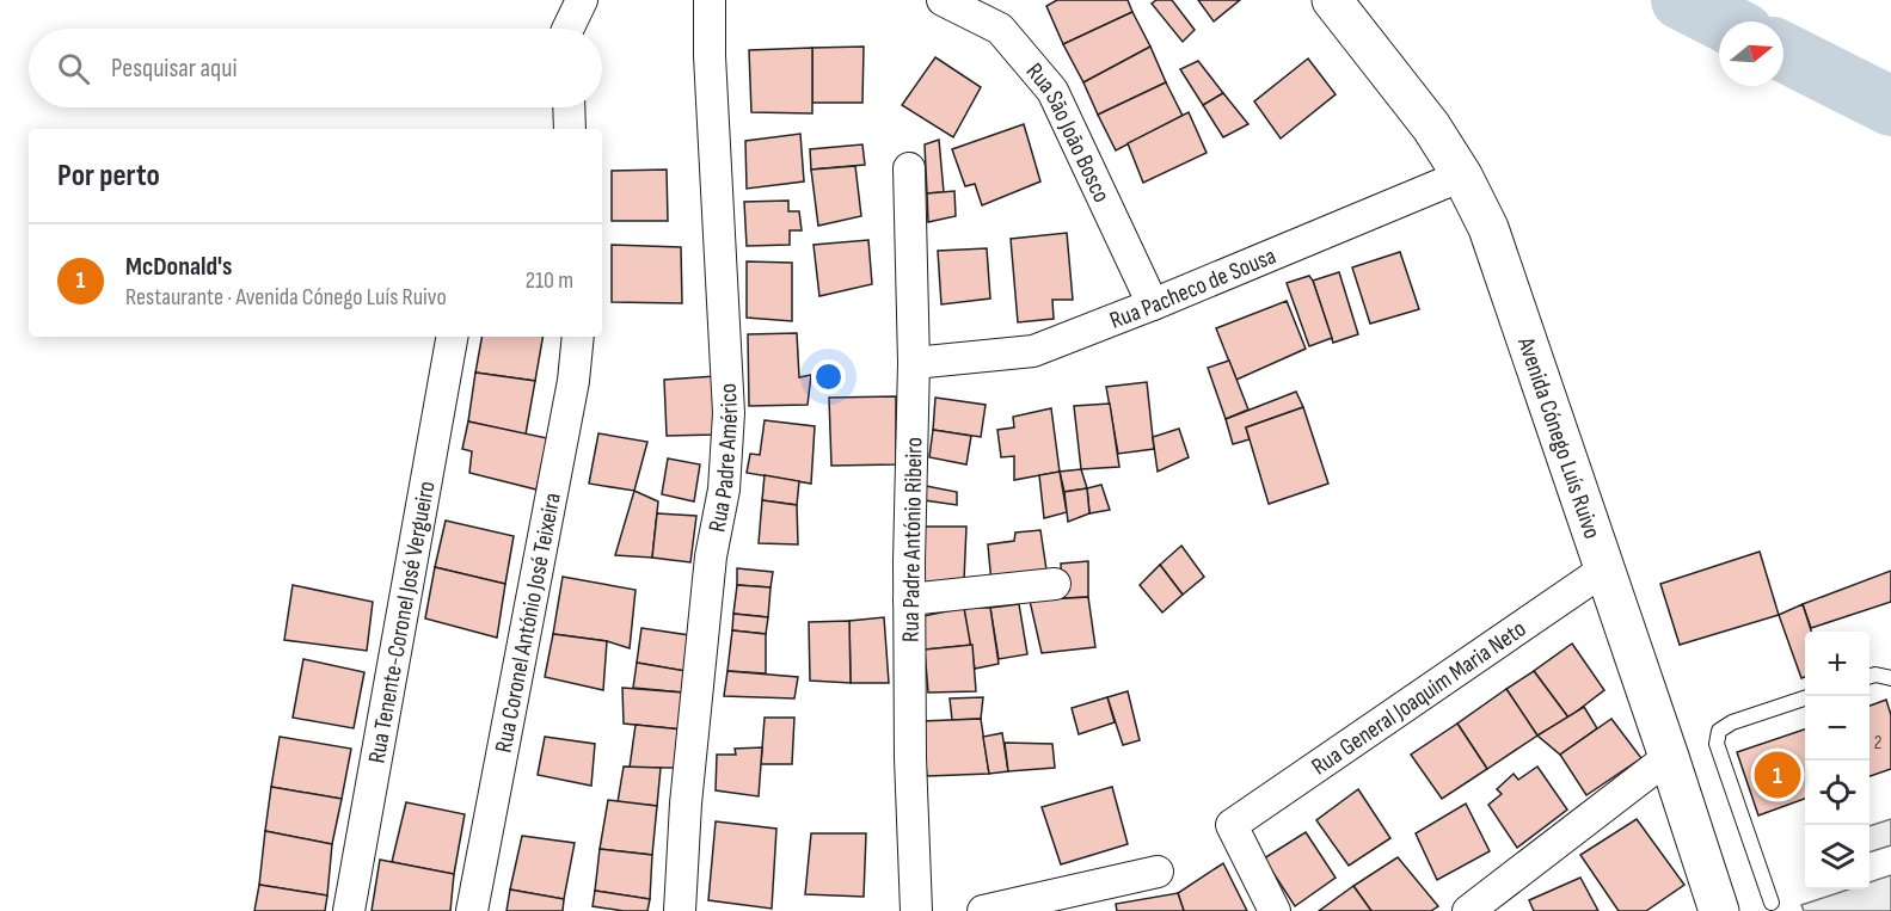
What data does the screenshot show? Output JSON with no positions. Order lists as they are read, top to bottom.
{
  "streets": {
    "street": [
      "Rua São João Bosco",
      "Rua Pacheco de Sousa",
      "Avenida Cónego Luís Ruivo",
      "Rua Padre Américo",
      "Rua Padre António Ribeiro",
      "Rua Tenente-Coronel José Vergueiro",
      "Rua Coronel António José Teixeira",
      "Rua General Joaquim Maria Neto"
    ]
  },
  "crossings": [
    ["Rua São João Bosco", "Rua Pacheco de Sousa"],
    ["Rua Pacheco de Sousa", "Avenida Cónego Luís Ruivo"],
    ["Rua Pacheco de Sousa", "Rua Padre António Ribeiro"],
    ["Avenida Cónego Luís Ruivo", "Rua General Joaquim Maria Neto"]
  ],
  "house_numbers": ["2"],
  "north": "right",
  "page": {
    "search": "Pesquisar aqui",
    "heading": "Por perto",
    "list": [
      {
        "mark": "1",
        "name": "McDonald's",
        "note": "Restaurante · Avenida Cónego Luís Ruivo",
        "value": "210 m"
      }
    ],
    "map_buttons": ["+", "−"],
    "pins": "1"
  }
}
